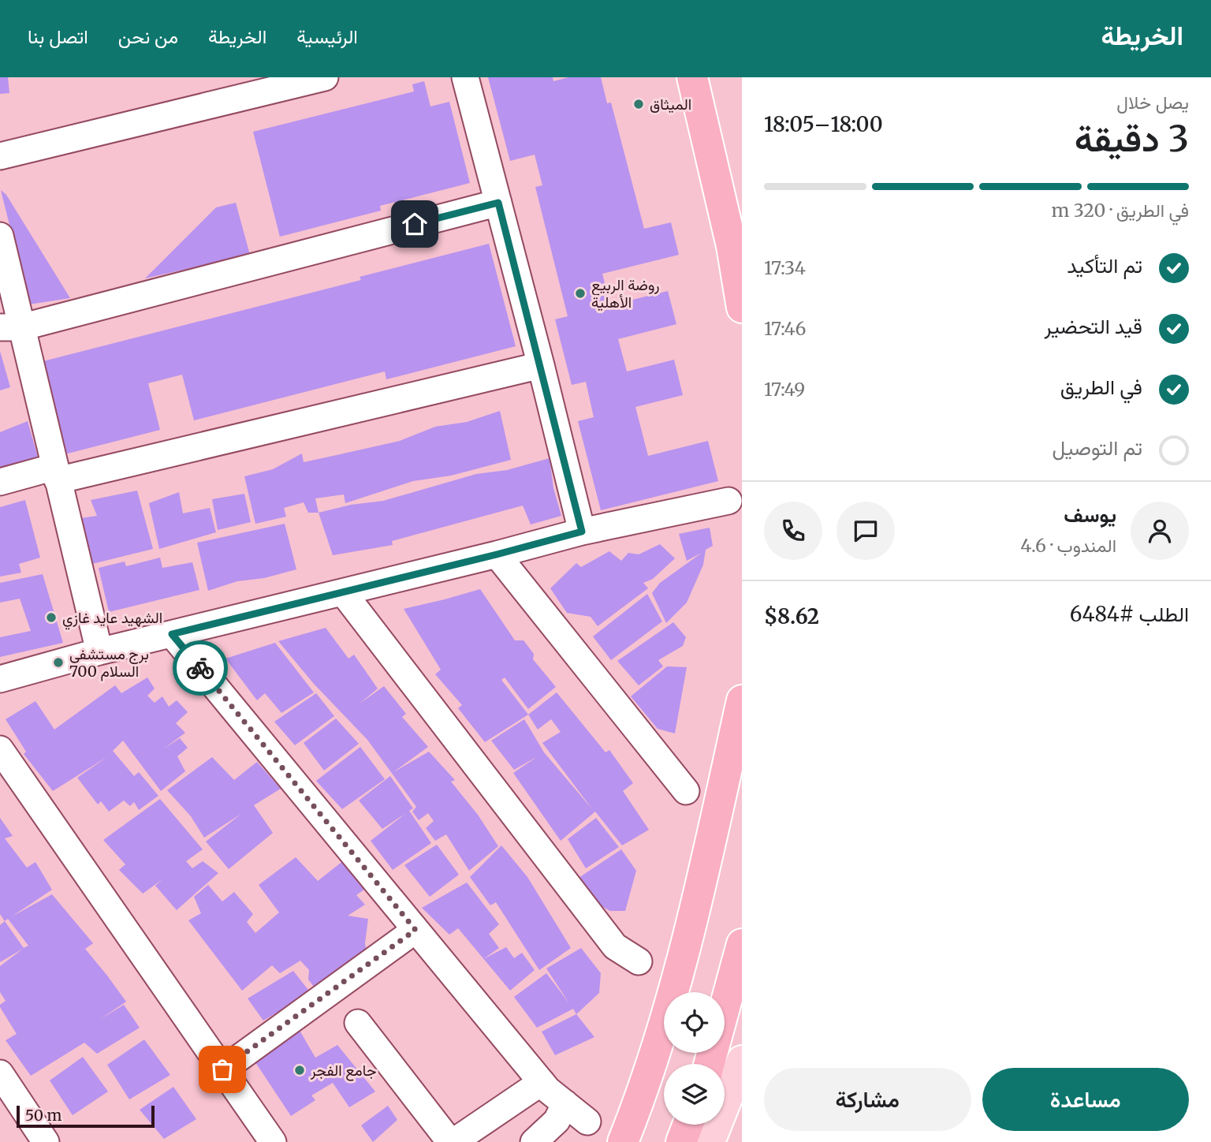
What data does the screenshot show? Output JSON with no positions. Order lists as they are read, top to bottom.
{
  "places": [
    "الميثاق",
    "روضة الربيع الأهلية",
    "الشهيد عايد غازي",
    "برج مستشفى السلام 700",
    "جامع الفجر"
  ],
  "scale_bar": "50 m",
  "page": {
    "header": "الخريطة",
    "nav": [
      "الرئيسية",
      "الخريطة",
      "من نحن",
      "اتصل بنا"
    ],
    "heading": ["3 دقيقة", "يصل خلال", "18:00–18:05"],
    "panel": [
      "يوسف",
      "المندوب · 4.6",
      "الطلب #6484",
      "$8.62"
    ],
    "bar": "في الطريق · 320 m",
    "list": [
      ["تم التأكيد", "17:34"],
      ["قيد التحضير", "17:46"],
      ["في الطريق", "17:49"],
      "تم التوصيل"
    ],
    "buttons": ["مساعدة", "مشاركة"],
    "scale": "50 m"
  }
}
